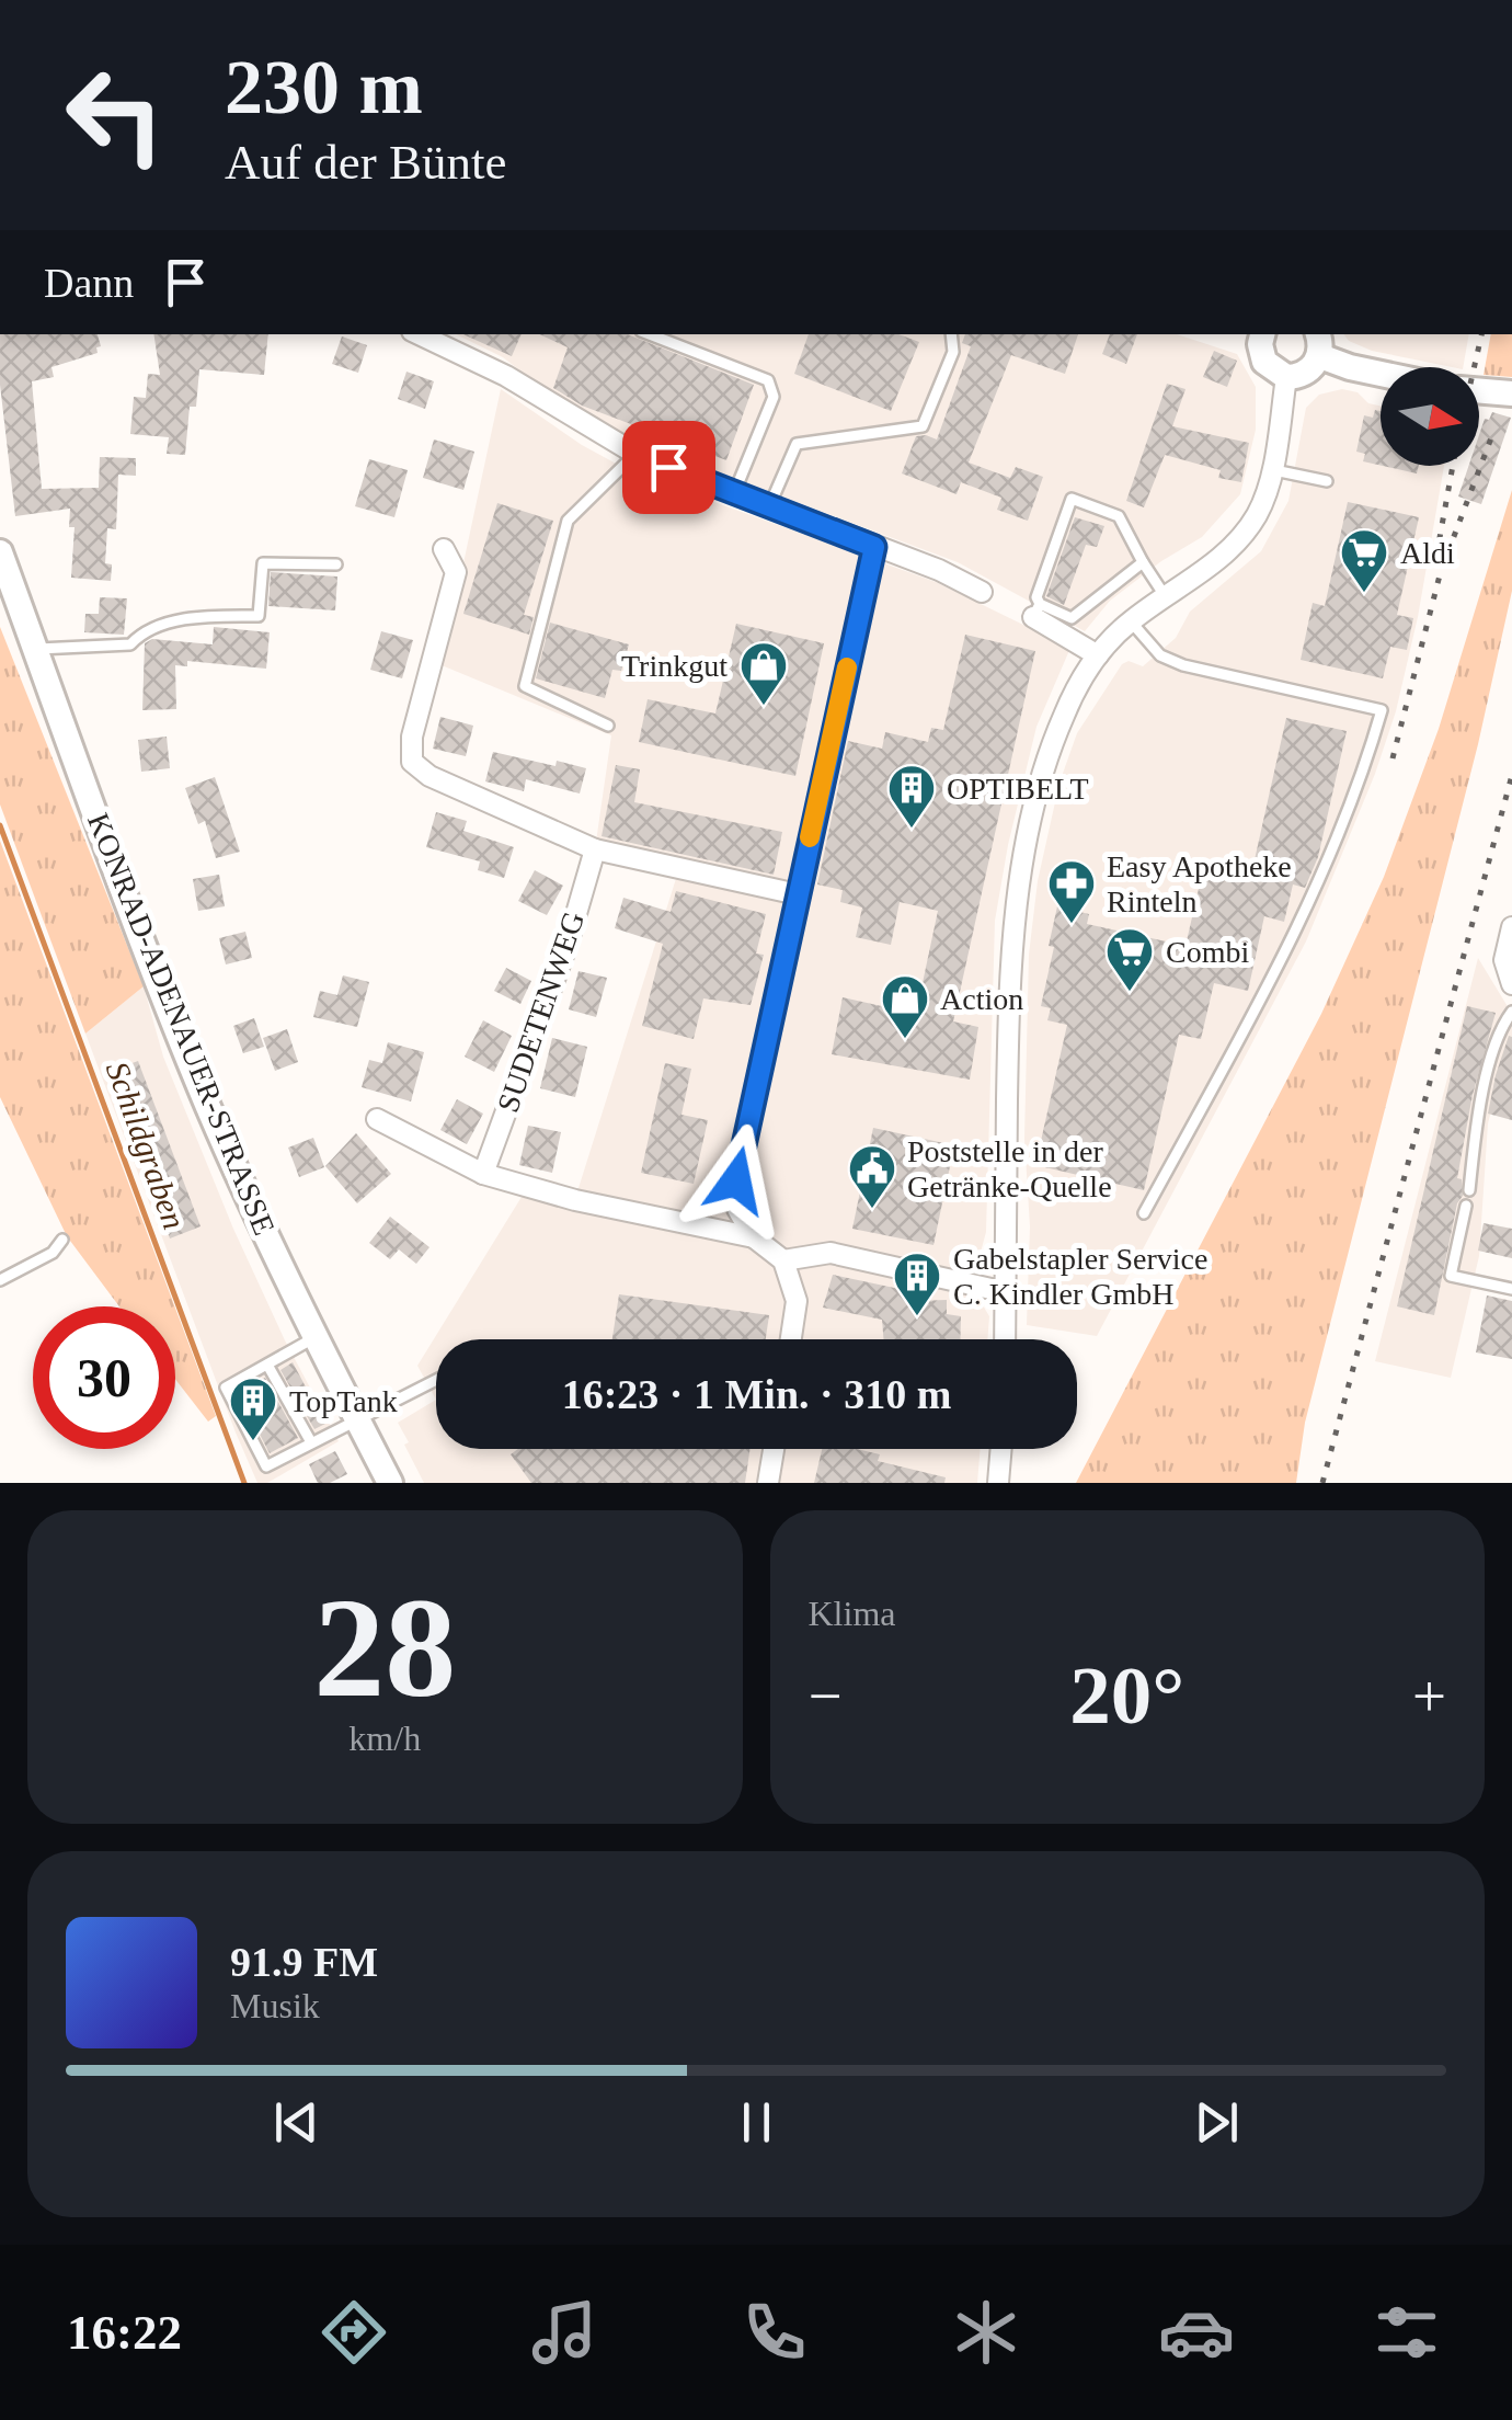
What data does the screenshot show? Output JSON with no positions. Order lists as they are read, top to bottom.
{
  "streets": {
    "main road": ["KONRAD-ADENAUER-STRASSE"],
    "street": ["SUDETENWEG"]
  },
  "water": ["Schildgraben"],
  "places": {
    "supermarket": ["Aldi", "Combi"],
    "shop": ["Trinkgut", "Action"],
    "building": ["OPTIBELT", "Gabelstapler Service C. Kindler GmbH", "TopTank"],
    "pharmacy": ["Easy Apotheke Rinteln"],
    "public building": ["Poststelle in der Getränke-Quelle"]
  },
  "north": "right",
  "page": {
    "turn": ["230 m", "Auf der Bünte"],
    "then": "Dann",
    "limit": "30",
    "trip": "16:23 · 1 Min. · 310 m",
    "tile": [
      ["28", "km/h"],
      "Klima"
    ],
    "heat": ["−", "20°", "+"],
    "song": ["91.9 FM", "Musik"],
    "tabs": "16:22"
  }
}
